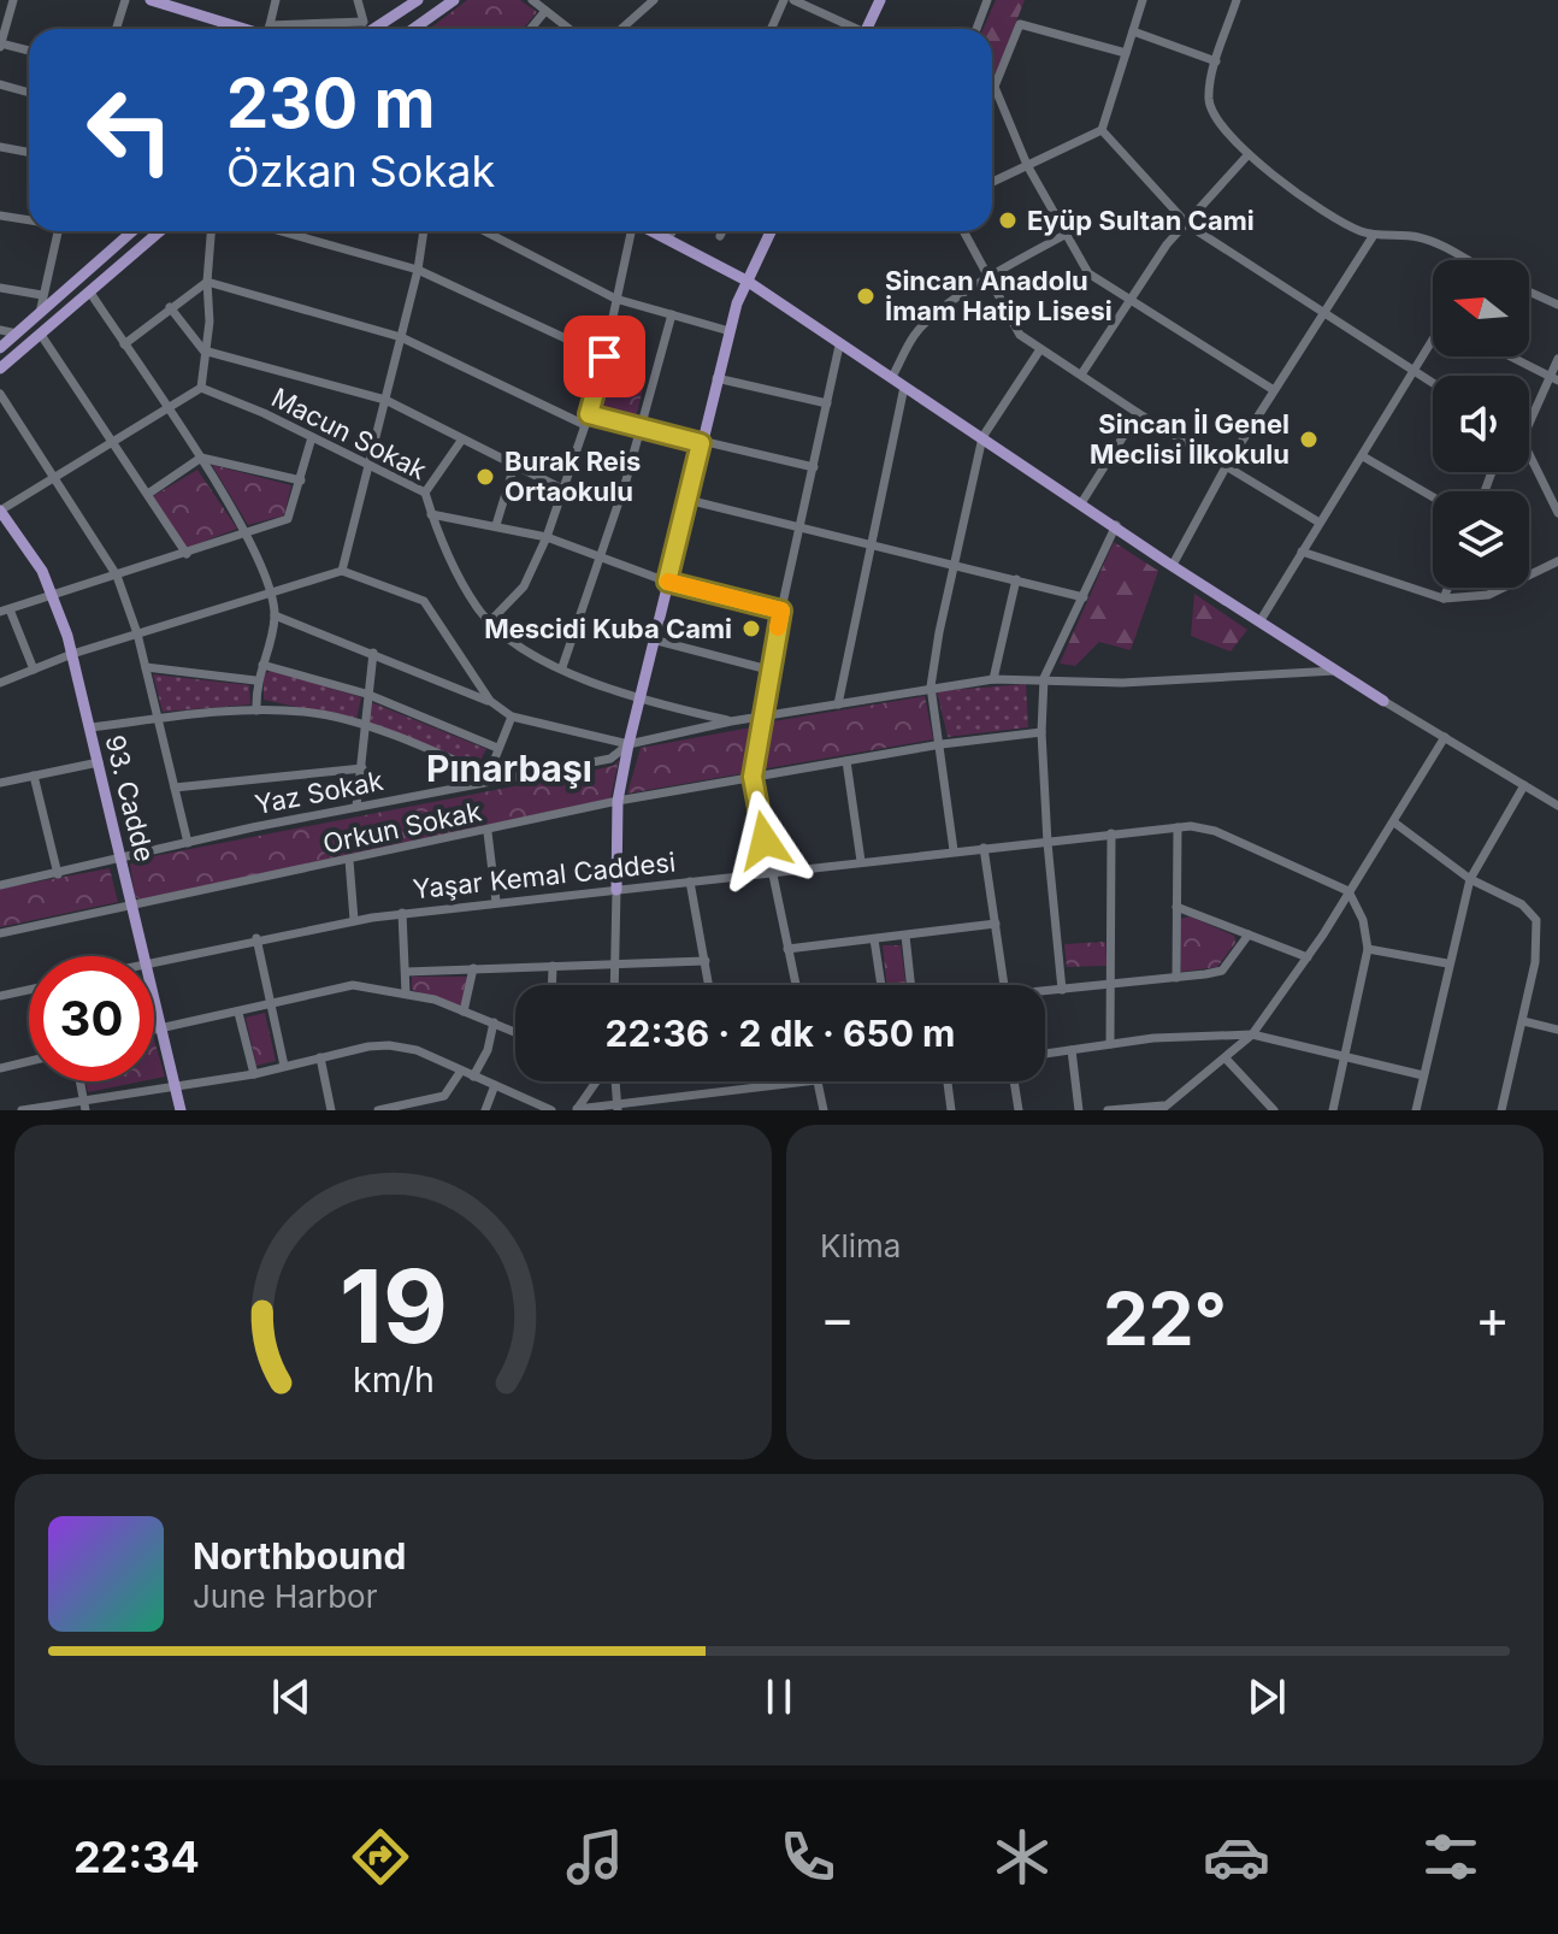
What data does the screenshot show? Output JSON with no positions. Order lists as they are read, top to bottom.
{
  "streets": {
    "main road": ["93. Cadde"],
    "street": [
      "Macun Sokak",
      "Yaz Sokak",
      "Orkun Sokak",
      "Yaşar Kemal Caddesi"
    ]
  },
  "crossings": [
    ["Macun Sokak", "Yaz Sokak"],
    ["Yaz Sokak", "93. Cadde"],
    ["93. Cadde", "Orkun Sokak"]
  ],
  "districts": ["Pınarbaşı"],
  "places": [
    "Eyüp Sultan Cami",
    "Sincan Anadolu İmam Hatip Lisesi",
    "Sincan İl Genel Meclisi İlkokulu",
    "Burak Reis Ortaokulu",
    "Mescidi Kuba Cami"
  ],
  "north": "left",
  "page": {
    "turn": ["230 m", "Özkan Sokak"],
    "limit": "30",
    "trip": "22:36 · 2 dk · 650 m",
    "tile": "Klima",
    "heat": ["−", "22°", "+"],
    "song": ["Northbound", "June Harbor"],
    "tabs": "22:34",
    "gauge": ["19", "km/h"]
  }
}
